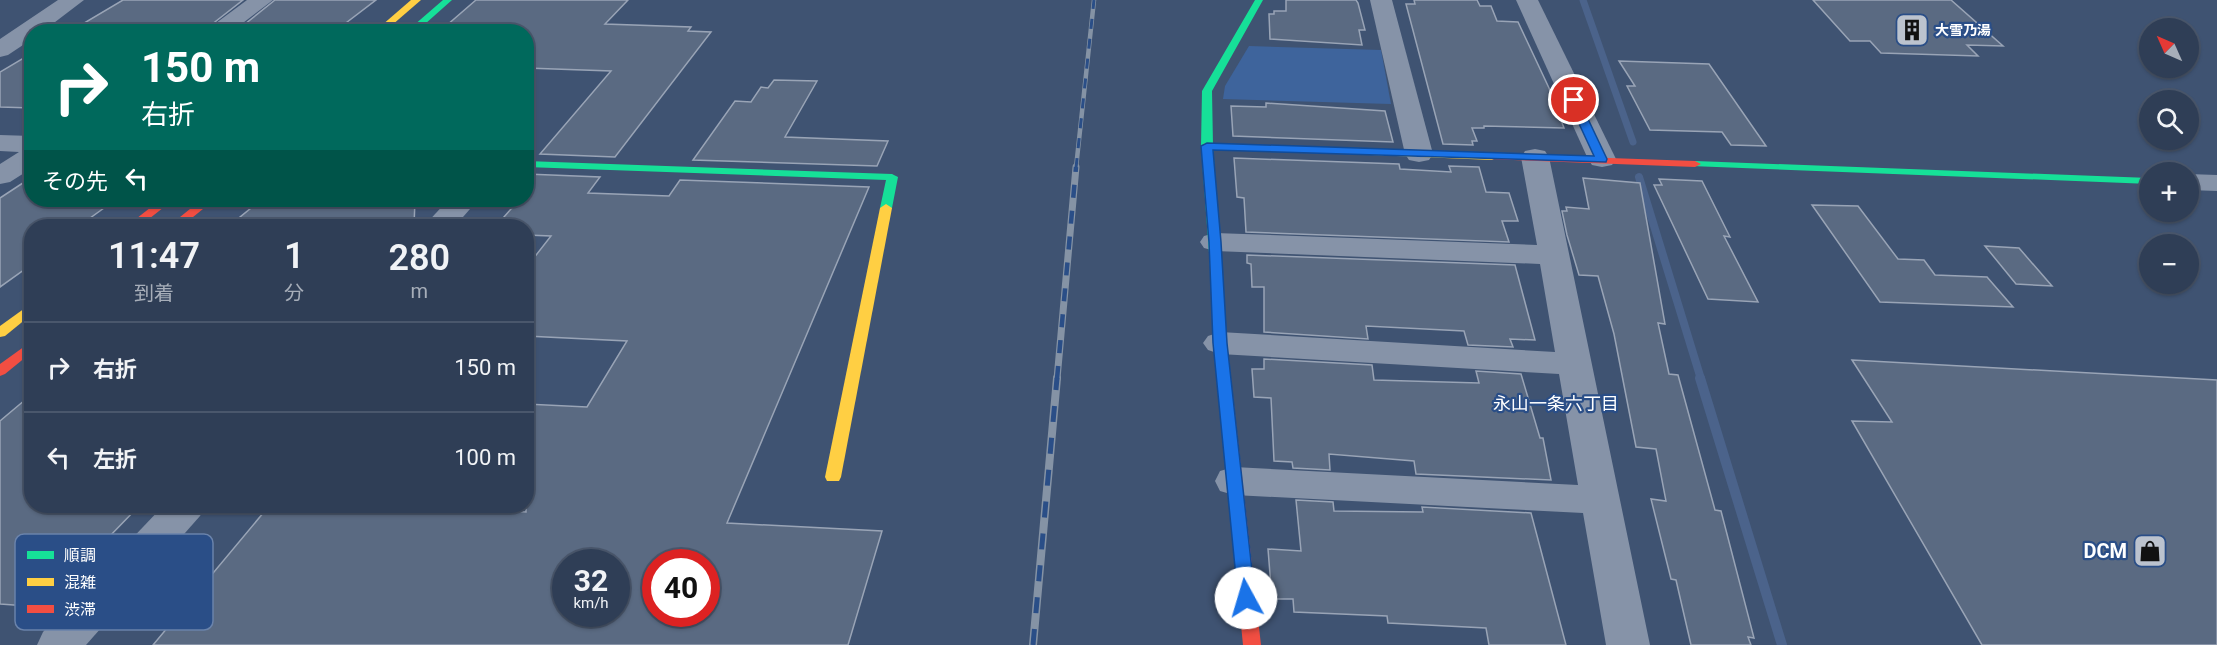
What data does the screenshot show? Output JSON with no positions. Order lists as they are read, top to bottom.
{
  "districts": ["永山一条六丁目"],
  "places": {
    "building": ["大雪乃湯"],
    "shop": ["DCM"]
  },
  "legend": ["順調", "混雑", "渋滞"],
  "north": "top left",
  "page": {
    "map_buttons": ["+", "−"],
    "turn": ["150 m", "右折"],
    "then": "その先",
    "eta": [
      "11:47",
      "到着",
      "1",
      "分",
      "280",
      "m"
    ],
    "list": [
      {
        "name": "右折",
        "value": "150 m"
      },
      {
        "name": "左折",
        "value": "100 m"
      }
    ],
    "speed": "32 km/h",
    "limit": "40"
  }
}
